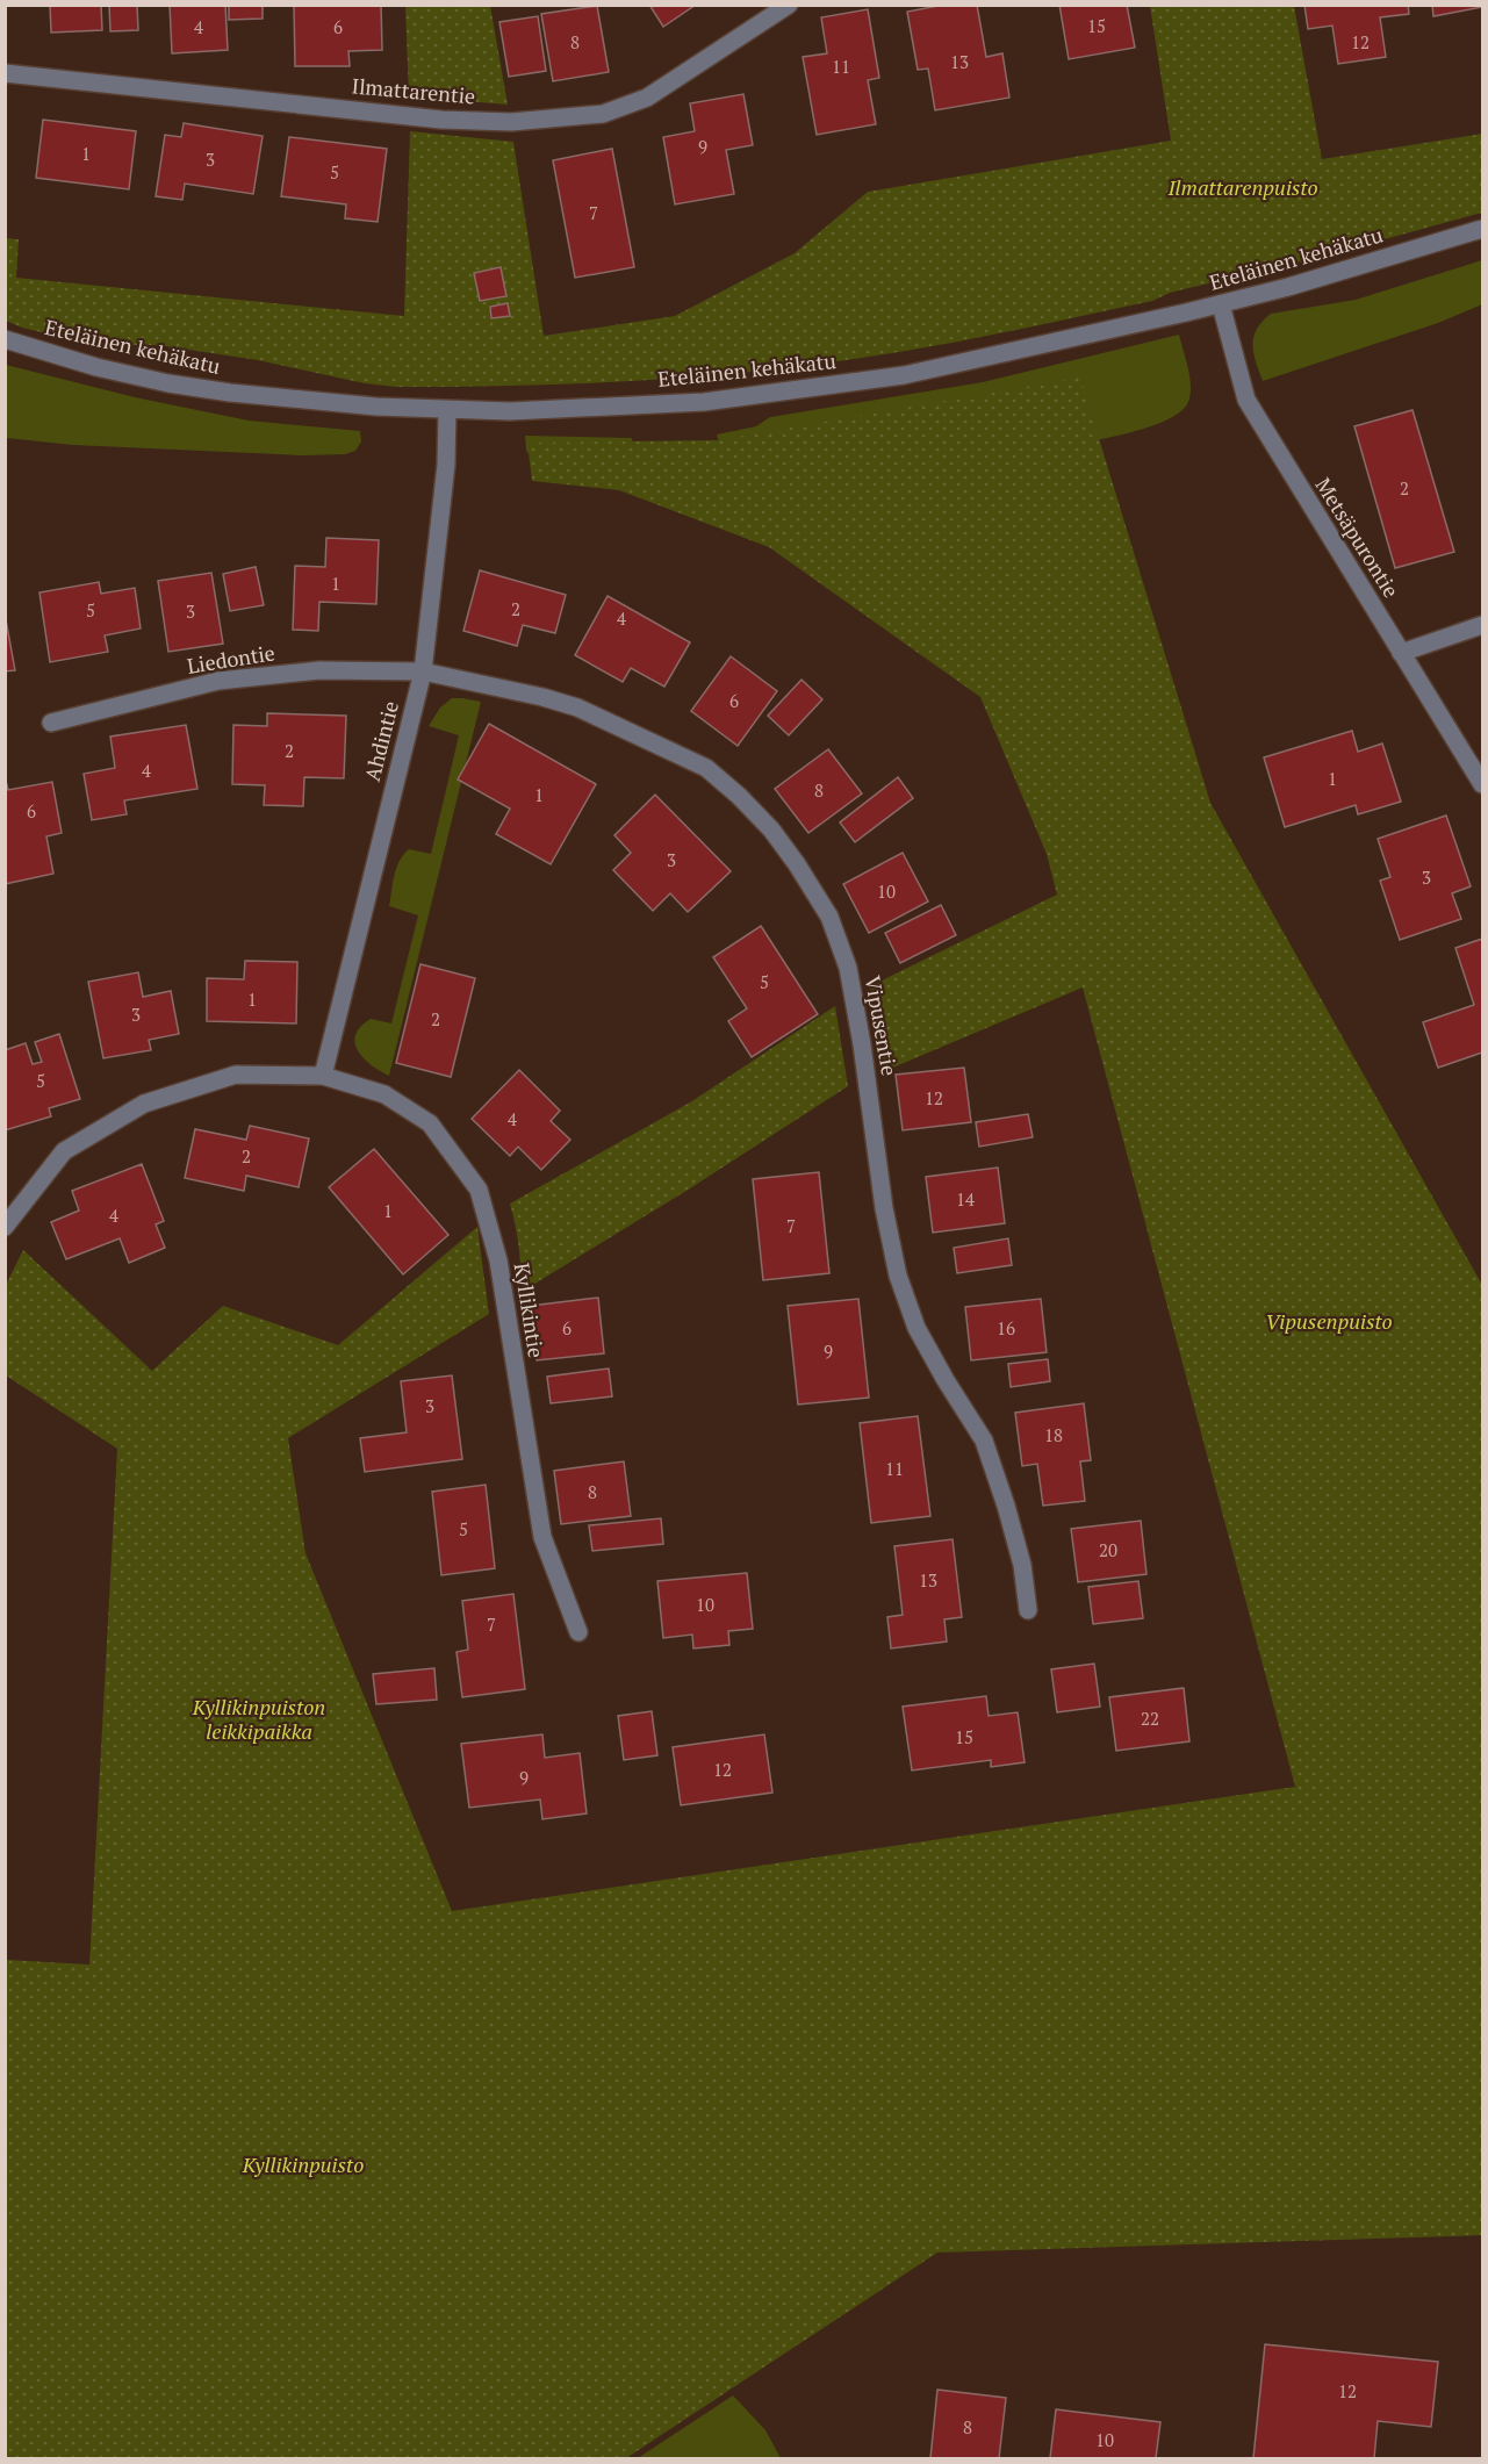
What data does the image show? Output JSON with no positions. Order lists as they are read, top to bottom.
{
  "streets": {
    "street": [
      "Ilmattarentie",
      "Eteläinen kehäkatu",
      "Metsäpurontie",
      "Liedontie",
      "Ahdintie",
      "Vipusentie",
      "Kyllikintie"
    ]
  },
  "crossings": [
    ["Eteläinen kehäkatu", "Metsäpurontie"],
    ["Eteläinen kehäkatu", "Ahdintie"],
    ["Liedontie", "Ahdintie"],
    ["Liedontie", "Vipusentie"],
    ["Ahdintie", "Vipusentie"],
    ["Ahdintie", "Kyllikintie"]
  ],
  "parks": [
    "Ilmattarenpuisto",
    "Vipusenpuisto",
    "Kyllikinpuiston leikkipaikka",
    "Kyllikinpuisto"
  ],
  "house_numbers": [
    "15",
    "4",
    "6",
    "8",
    "12",
    "13",
    "11",
    "9",
    "1",
    "3",
    "5",
    "7",
    "2",
    "1",
    "2",
    "5",
    "3",
    "4",
    "6",
    "2",
    "4",
    "1",
    "8",
    "1",
    "6",
    "3",
    "3",
    "10",
    "5",
    "1",
    "3",
    "2",
    "5",
    "12",
    "4",
    "2",
    "14",
    "1",
    "4",
    "7",
    "6",
    "16",
    "9",
    "3",
    "18",
    "11",
    "8",
    "5",
    "20",
    "13",
    "10",
    "7",
    "22",
    "15",
    "12",
    "9",
    "12",
    "8",
    "10"
  ]
}
